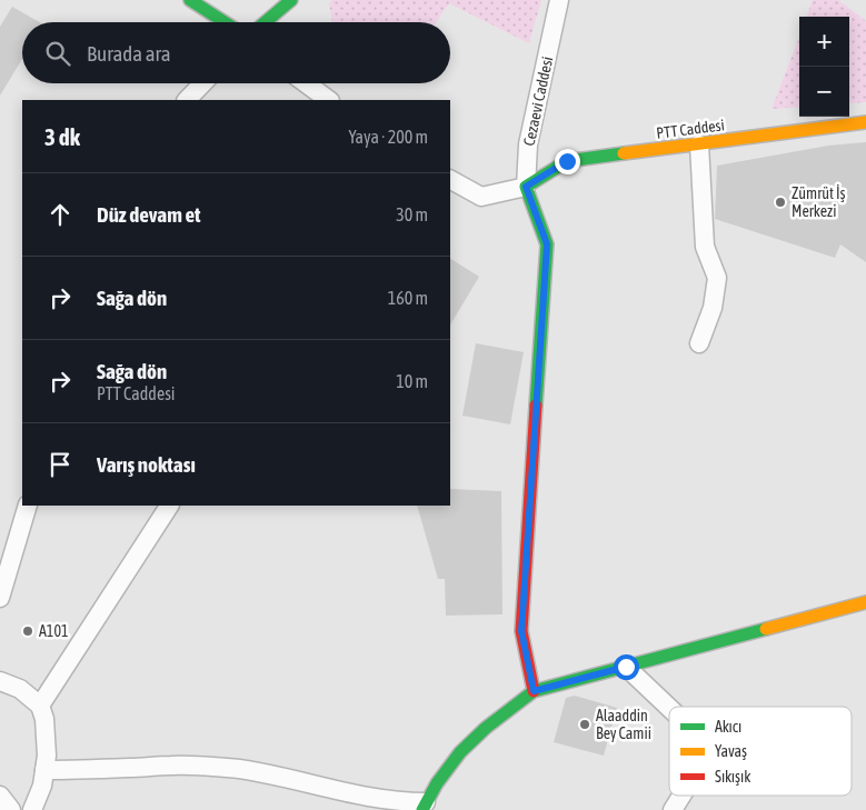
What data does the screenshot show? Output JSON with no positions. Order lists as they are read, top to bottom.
{
  "streets": {
    "street": ["Cezaevi Caddesi", "PTT Caddesi"]
  },
  "crossings": [
    ["Cezaevi Caddesi", "PTT Caddesi"]
  ],
  "places": ["Zümrüt İş Merkezi", "A101", "Alaaddin Bey Camii"],
  "legend": ["Akıcı", "Yavaş", "Sıkışık"],
  "page": {
    "map_buttons": ["+", "−"],
    "search": "Burada ara",
    "heading": ["3 dk", "Yaya · 200 m"],
    "list": [
      ["Düz devam et", "30 m"],
      ["Sağa dön", "160 m"],
      ["Sağa dön", "PTT Caddesi", "10 m"],
      "Varış noktası"
    ]
  }
}
